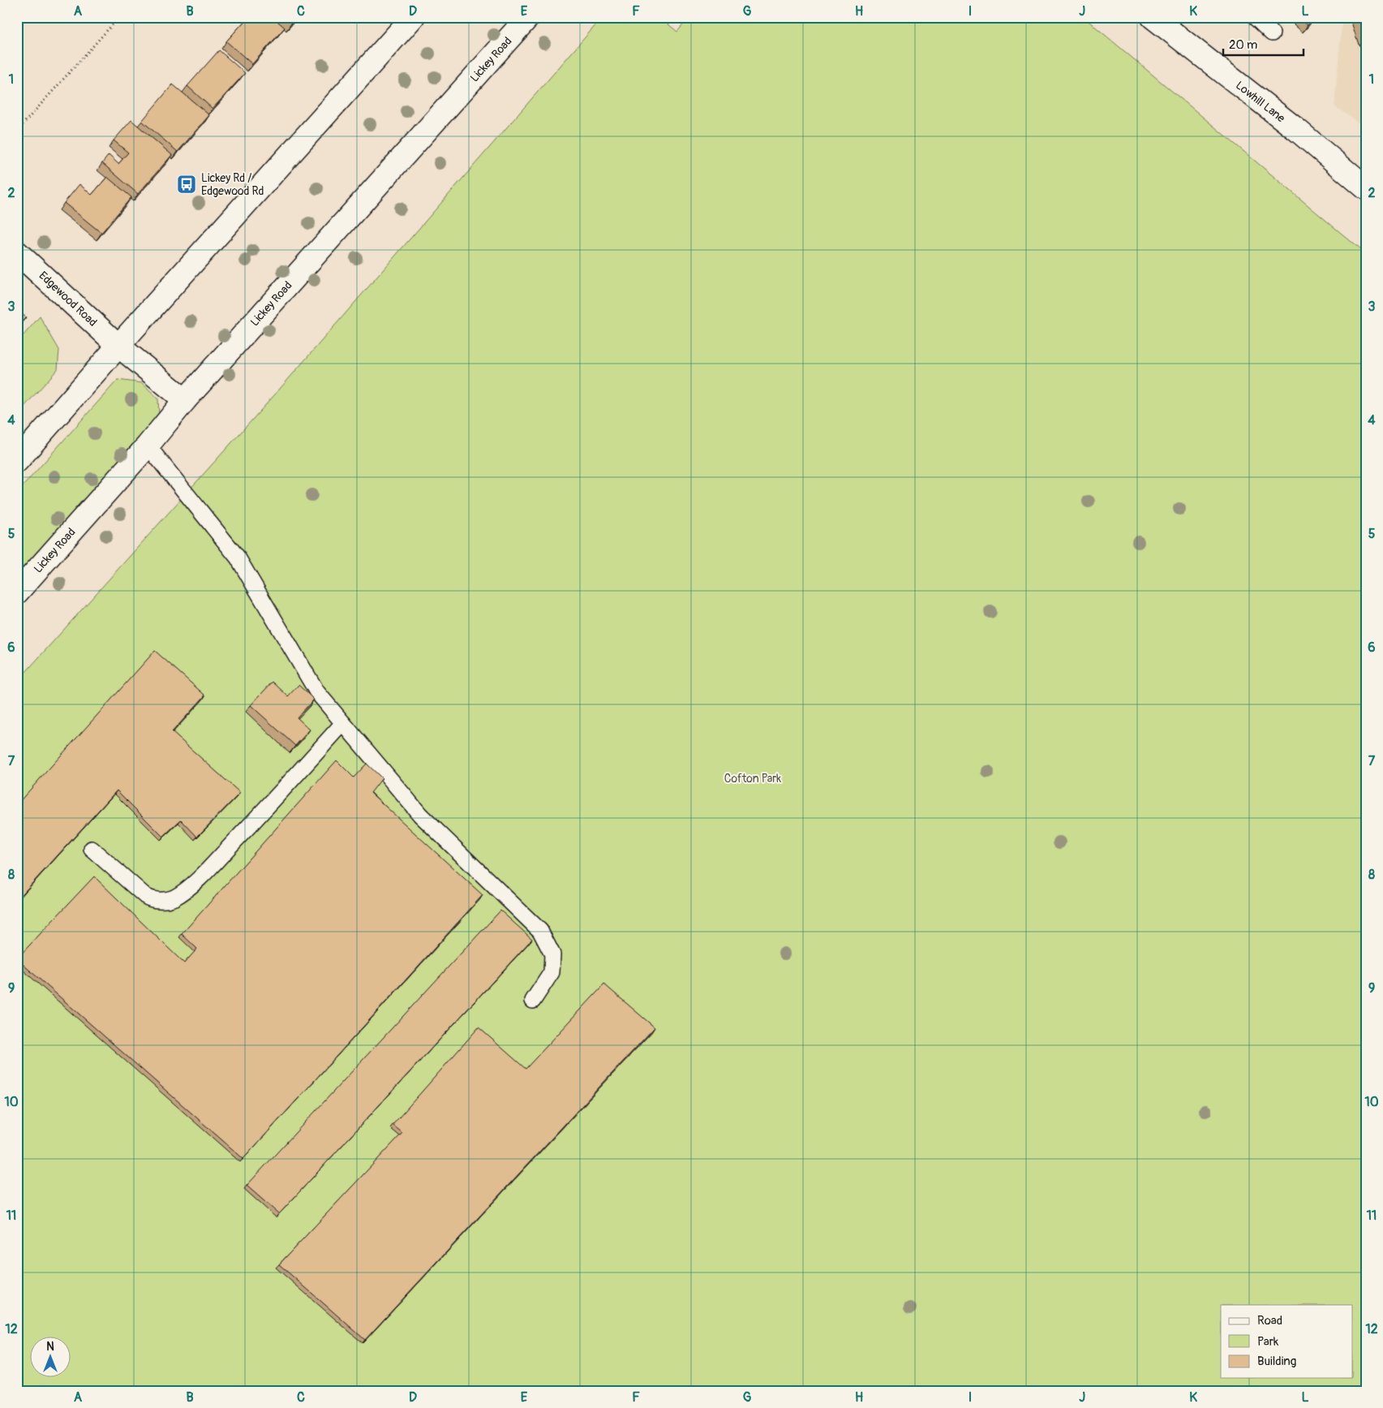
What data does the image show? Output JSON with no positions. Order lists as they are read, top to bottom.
{
  "streets": {
    "main road": ["Lickey Road", "Lowhill Lane", "Edgewood Road"]
  },
  "crossings": [
    ["Lickey Road", "Edgewood Road"]
  ],
  "parks": ["Cofton Park"],
  "places": {
    "bus stop": ["Lickey Rd / Edgewood Rd"]
  },
  "legend": ["Road", "Park", "Building"],
  "scale_bar": "20 m",
  "north": "top",
  "grid": {
    "columns": [
      "A",
      "B",
      "C",
      "D",
      "E",
      "F",
      "G",
      "H",
      "I",
      "J",
      "K",
      "L"
    ],
    "rows": [
      "1",
      "2",
      "3",
      "4",
      "5",
      "6",
      "7",
      "8",
      "9",
      "10",
      "11",
      "12"
    ]
  }
}
